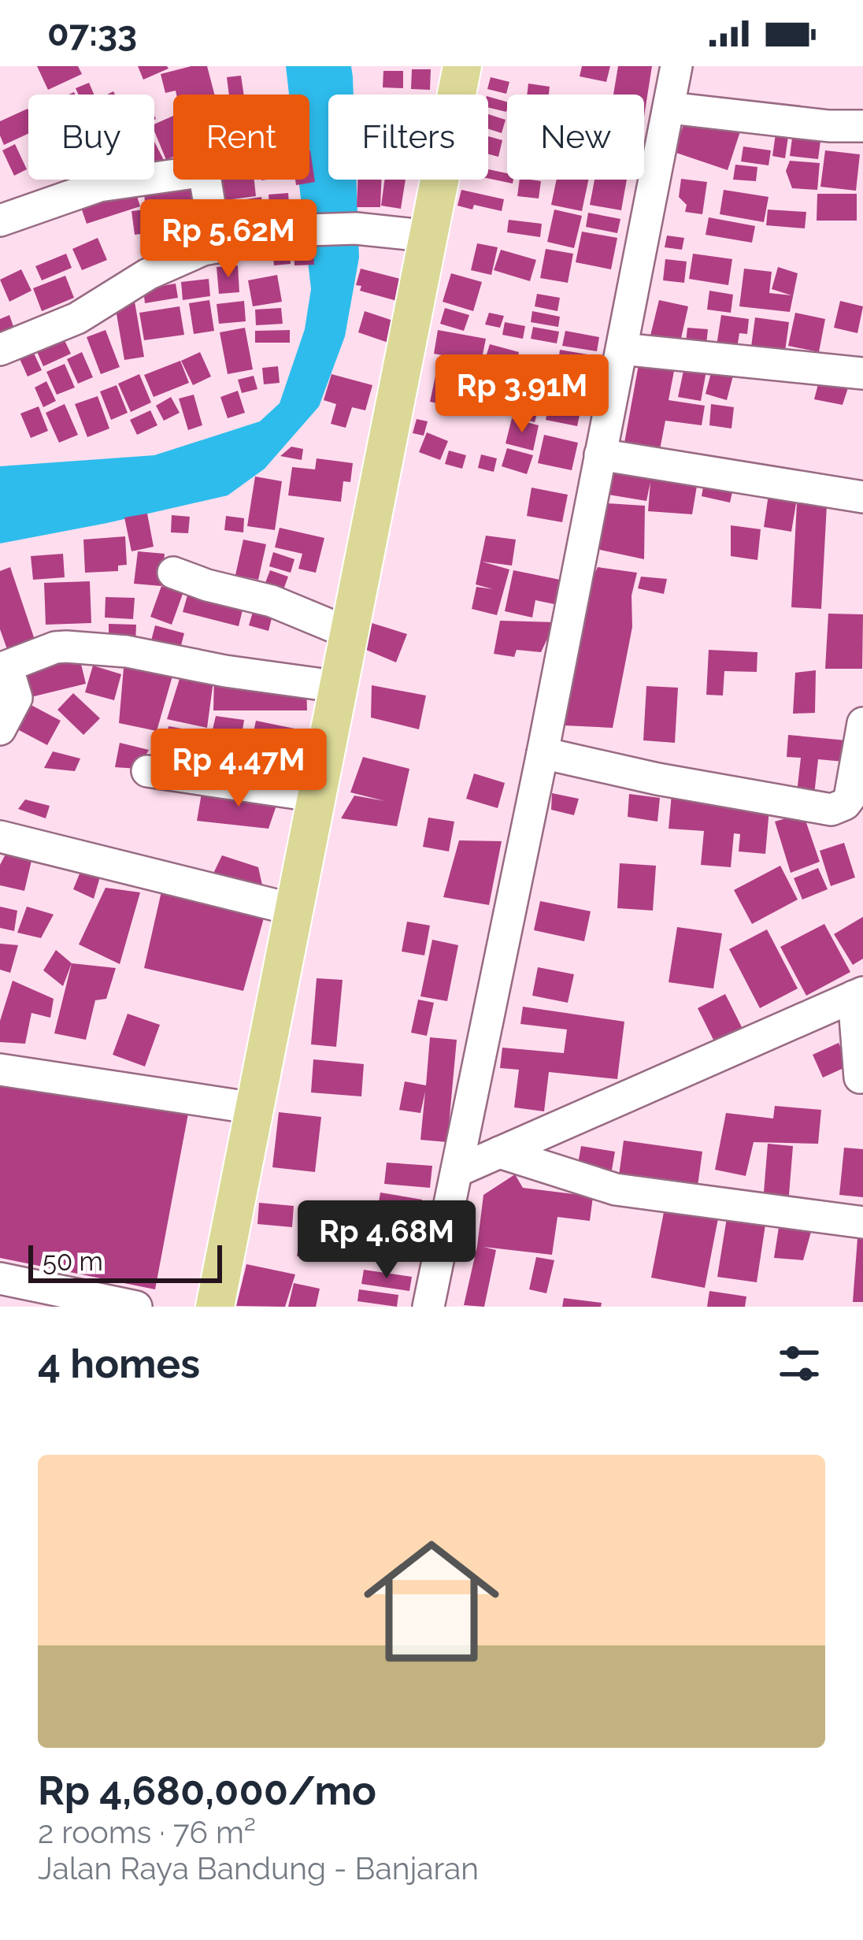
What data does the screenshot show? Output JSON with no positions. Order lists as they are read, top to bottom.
{
  "scale_bar": "50 m",
  "page": {
    "status": "07:33",
    "chip": [
      "Buy",
      "Rent",
      "Filters",
      "New"
    ],
    "price": [
      "Rp 5.62M",
      "Rp 3.91M",
      "Rp 4.47M",
      "Rp 4.68M"
    ],
    "scale": "50 m",
    "heading": "4 homes",
    "list": [
      {
        "name": "Rp 4,680,000/mo",
        "note": "2 rooms · 76 m² · Jalan Raya Bandung - Banjaran"
      }
    ]
  }
}
